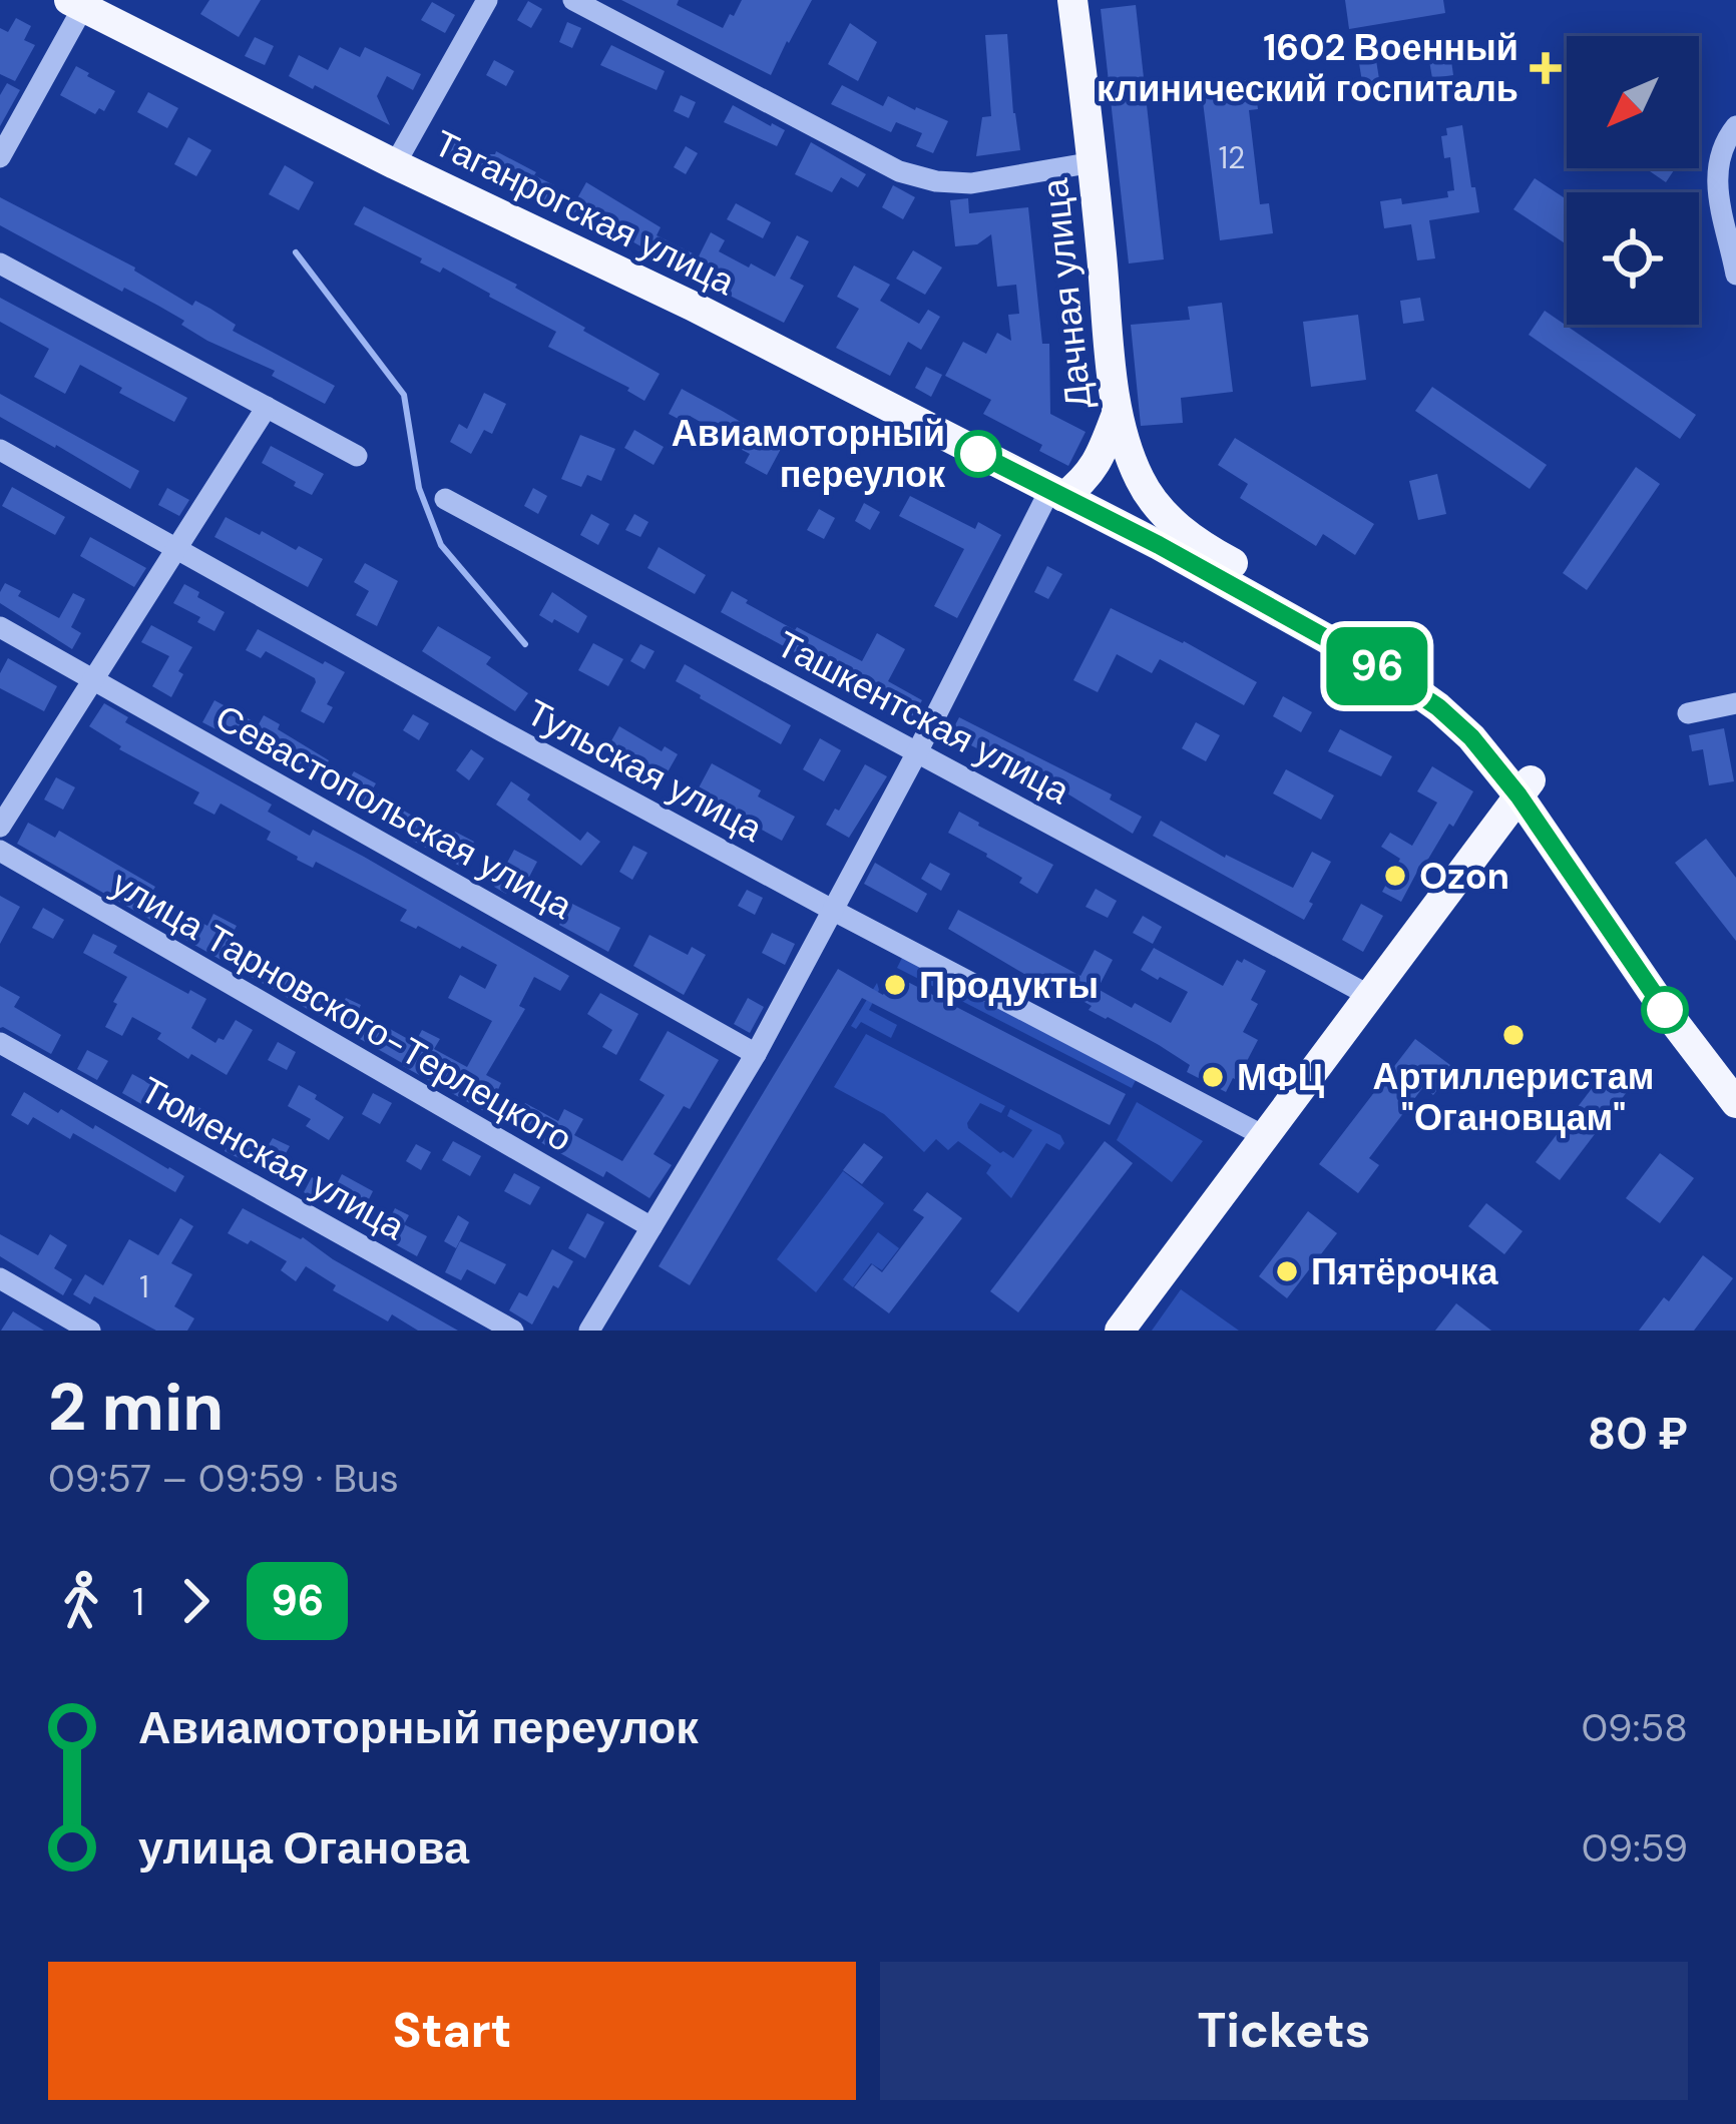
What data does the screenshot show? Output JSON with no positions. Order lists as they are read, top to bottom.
{
  "streets": {
    "main road": ["Таганрогская улица", "Дачная улица"],
    "street": [
      "Ташкентская улица",
      "Тульская улица",
      "Севастопольская улица",
      "улица Тарновского-Терлецкого",
      "Тюменская улица"
    ]
  },
  "crossings": [
    ["Таганрогская улица", "Дачная улица"]
  ],
  "places": {
    "health": ["1602 Военный клинический госпиталь"],
    "other": [
      "Авиамоторный переулок",
      "Ozon",
      "Продукты",
      "Артиллеристам \"Огановцам\"",
      "МФЦ",
      "Пятёрочка"
    ]
  },
  "lines": ["bus line 96"],
  "house_numbers": ["12", "1"],
  "north": "bottom left",
  "page": {
    "on_map": "96",
    "heading": ["2 min", "09:57 – 09:59 · Bus", "80 ₽"],
    "legs": ["1", "96"],
    "list": [
      {
        "name": "Авиамоторный переулок",
        "value": "09:58"
      },
      {
        "name": "улица Оганова",
        "value": "09:59"
      }
    ],
    "buttons": ["Start", "Tickets"]
  }
}
